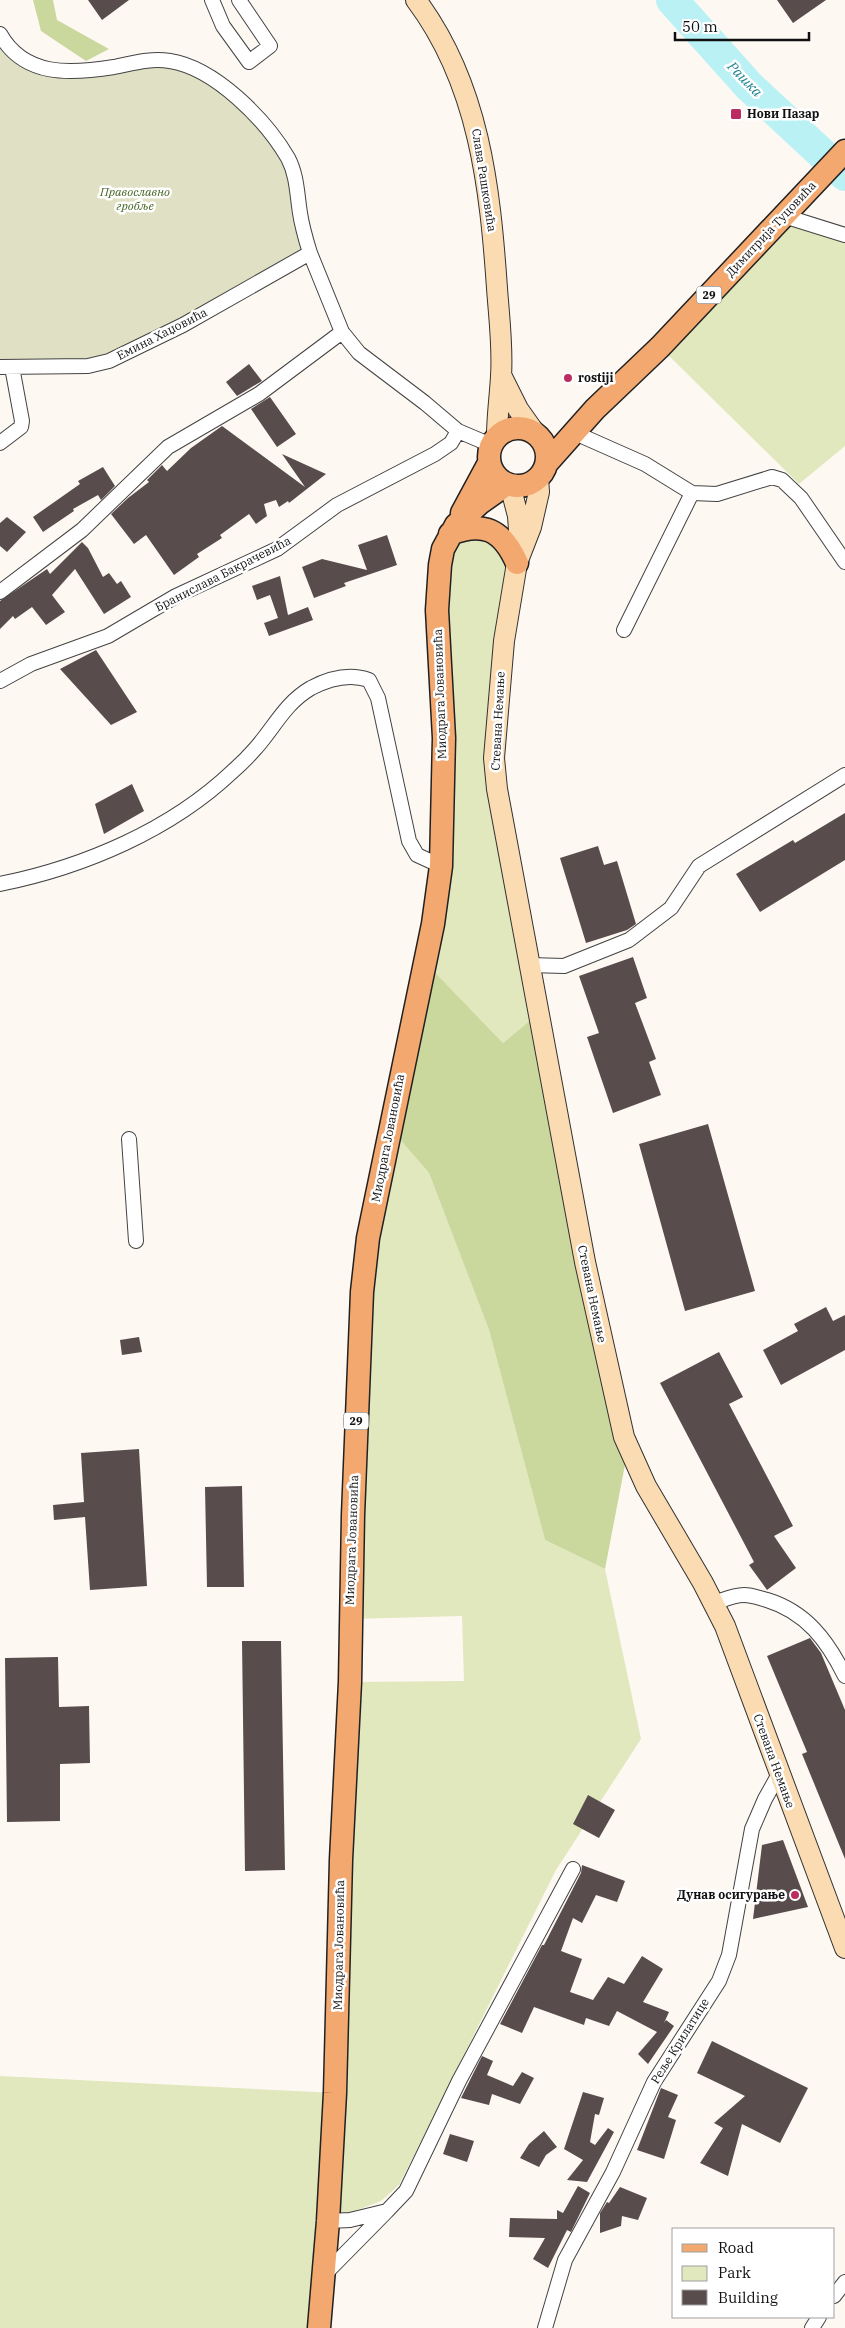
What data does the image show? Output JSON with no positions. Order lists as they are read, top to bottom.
{
  "streets": {
    "main road": ["Димитрија Туцовића", "29", "Миодрага Јовановића"],
    "street": [
      "Слава Рашковића",
      "Емина Хаџовића",
      "Бранислава Бакрачевића",
      "Стевана Немање",
      "Реље Крилатице"
    ]
  },
  "crossings": [
    ["Димитрија Туцовића", "29"],
    ["29", "Миодрага Јовановића"],
    ["29", "Стевана Немање"],
    ["Миодрага Јовановића", "Стевана Немање"],
    ["Стевана Немање", "Реље Крилатице"]
  ],
  "water": ["Рашка"],
  "parks": ["Православно гробље"],
  "places": {
    "transit": ["Нови Пазар"],
    "other": ["rostiji", "Дунав осигурање"]
  },
  "legend": ["Road", "Park", "Building"],
  "scale_bar": "50 m"
}
